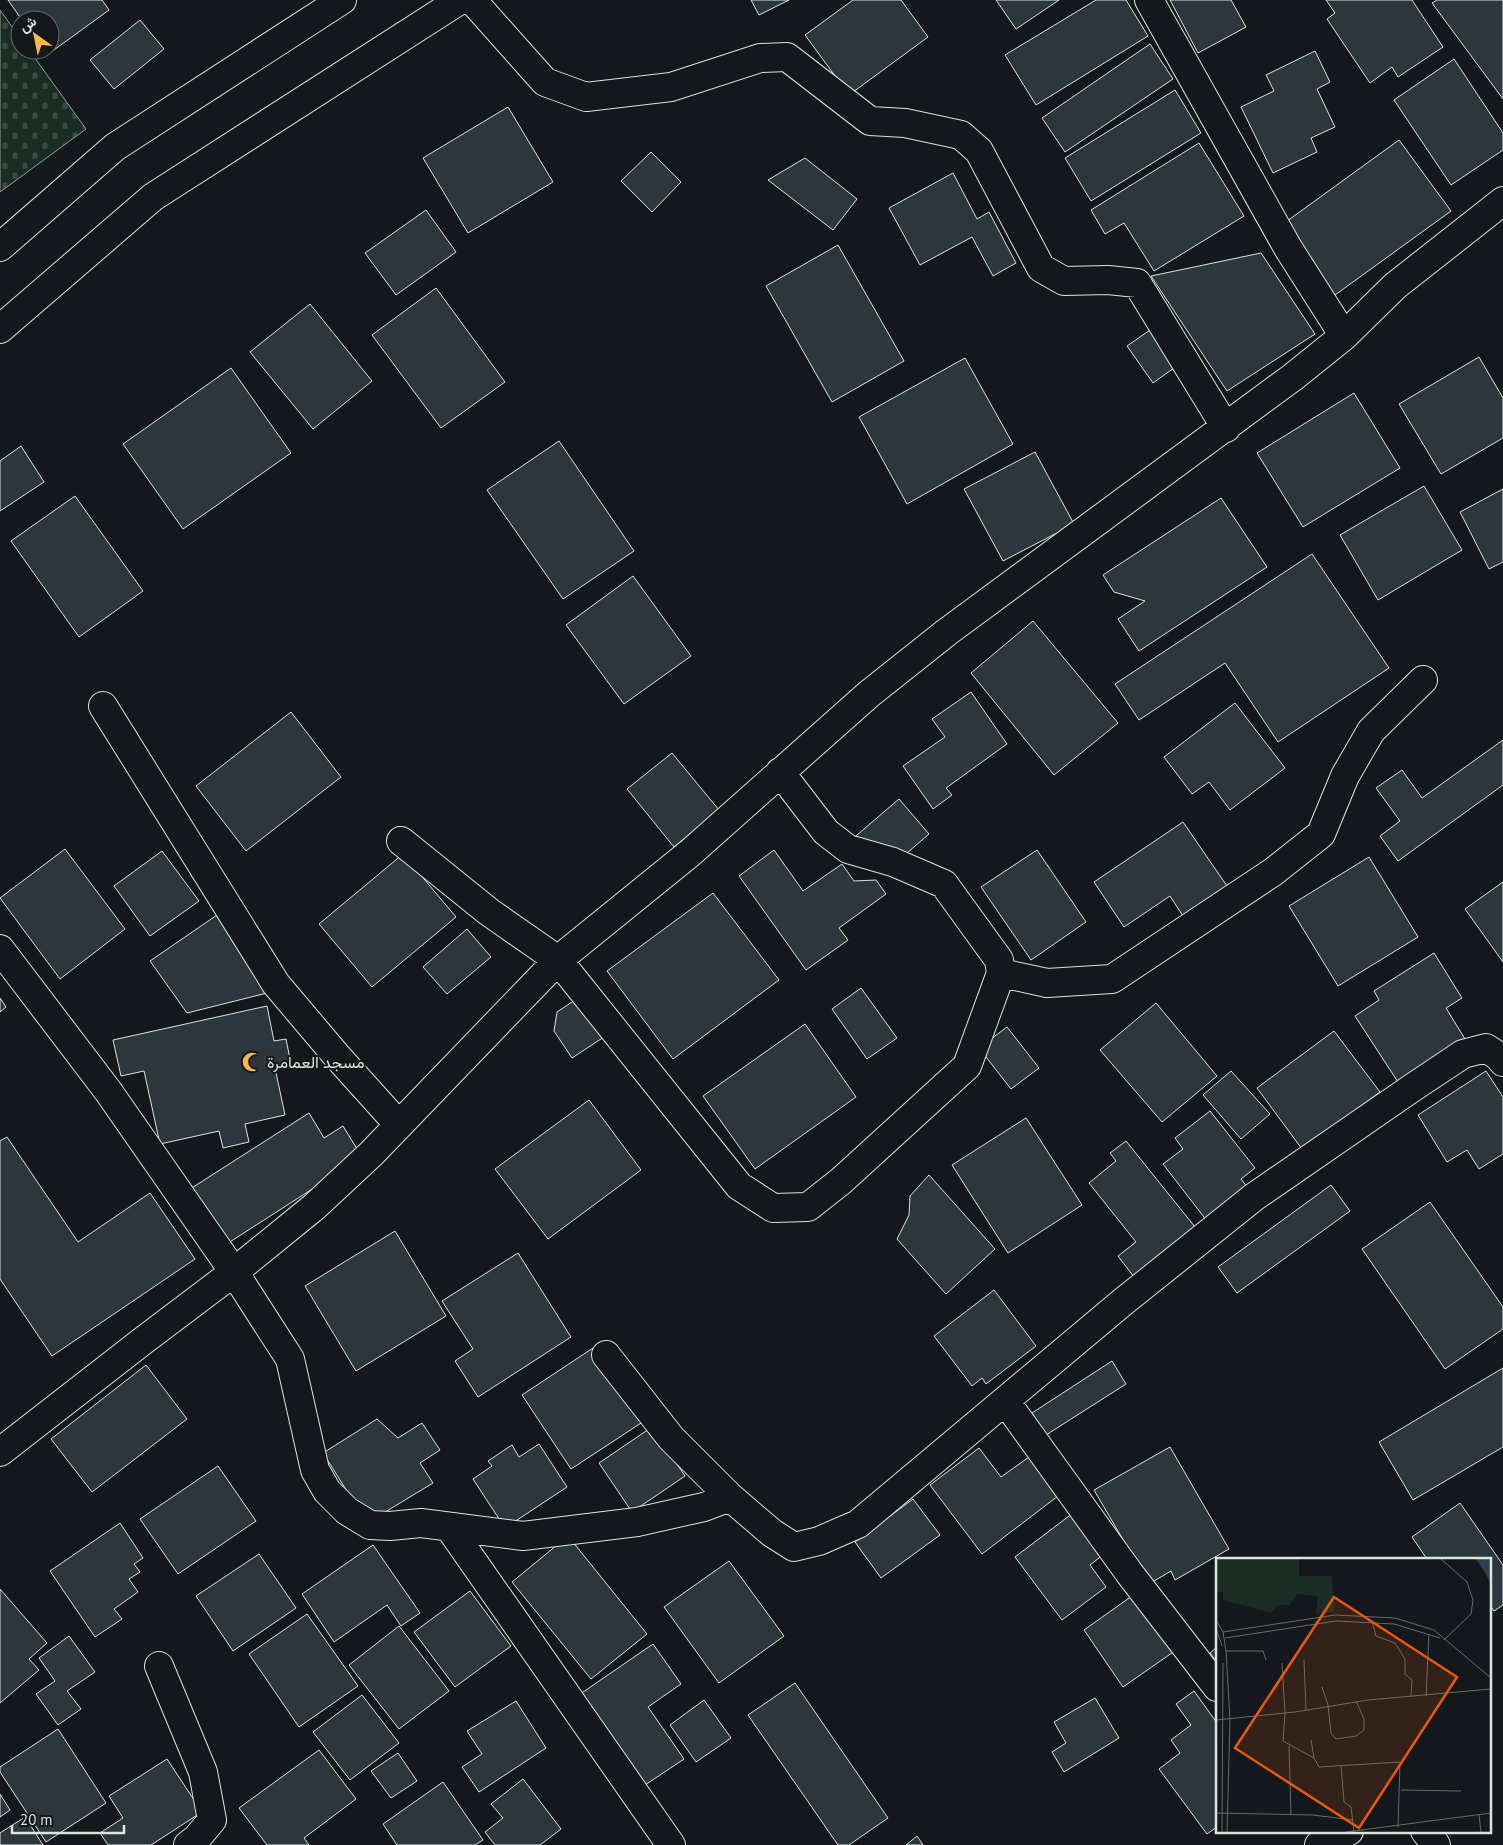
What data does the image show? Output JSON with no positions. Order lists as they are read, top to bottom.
{
  "places": {
    "mosque": ["مسجد العمامرة"]
  },
  "scale_bar": "20 m",
  "north": "top left"
}
